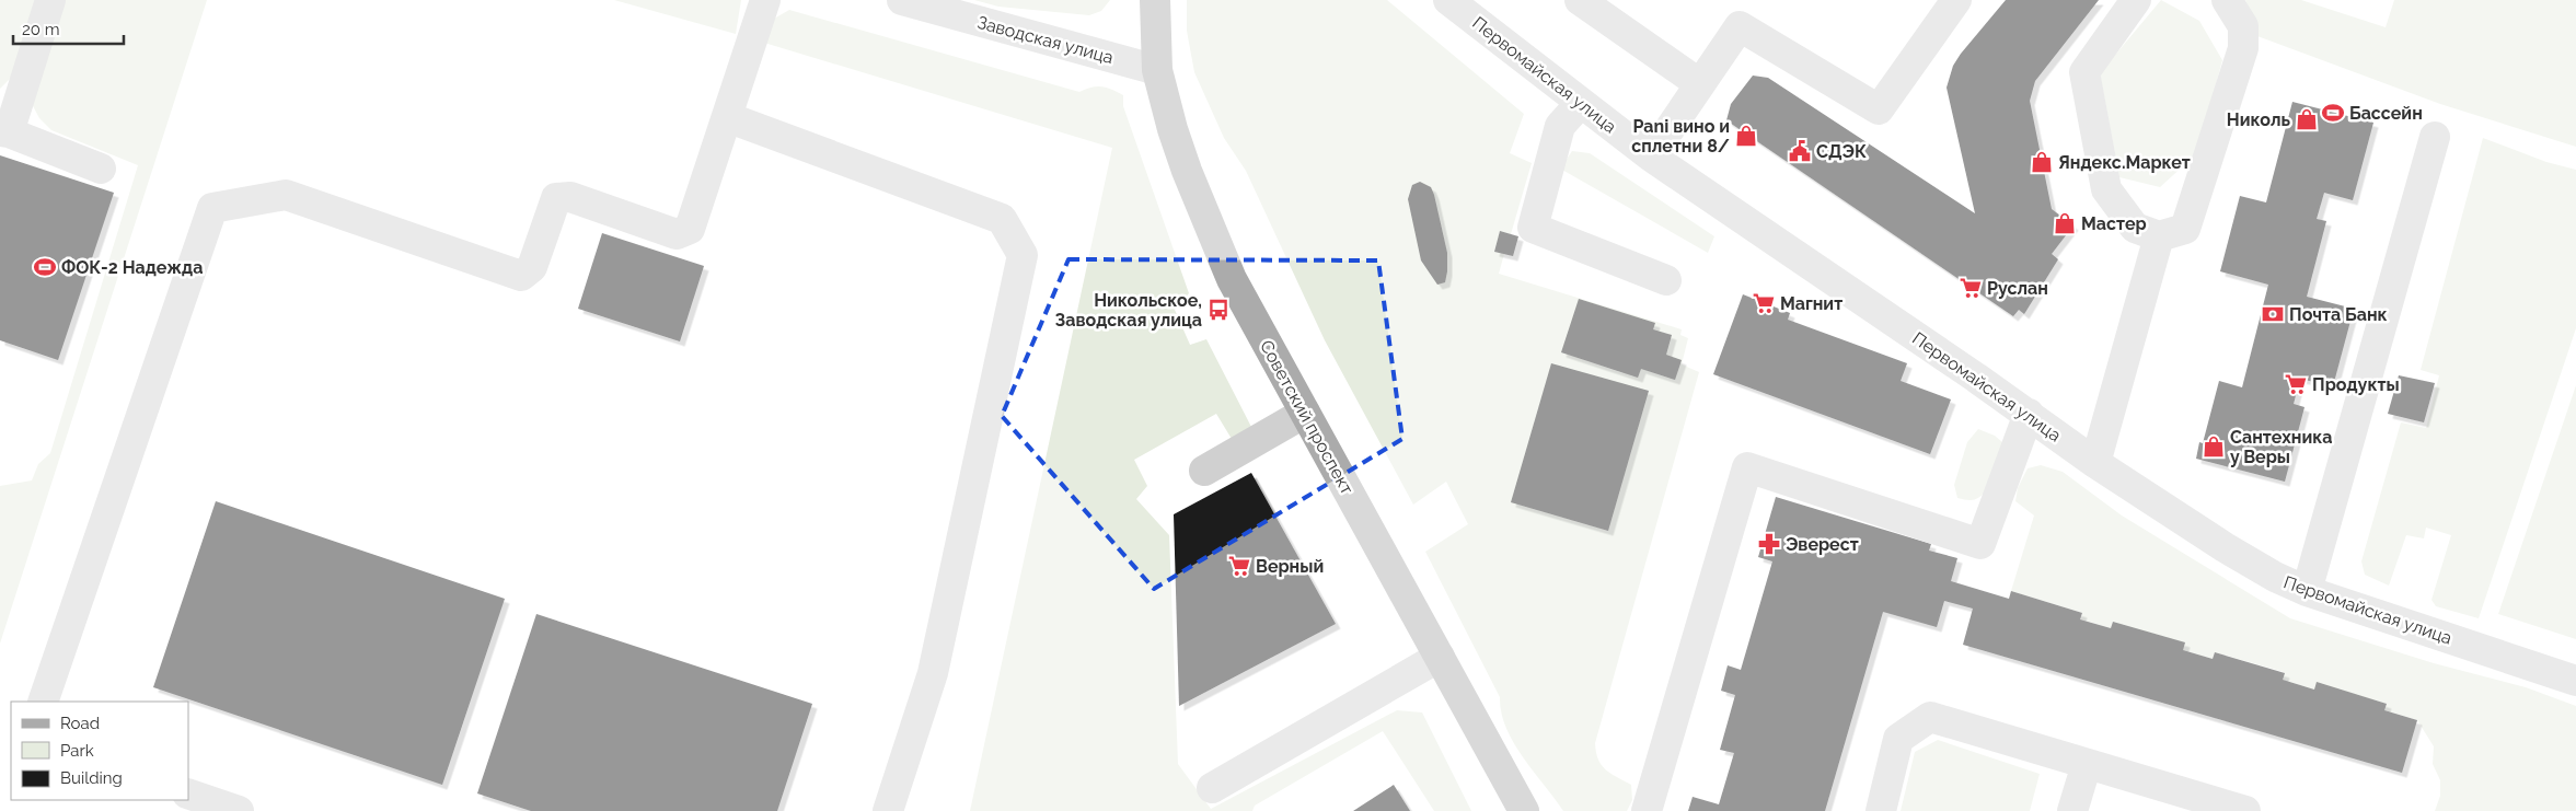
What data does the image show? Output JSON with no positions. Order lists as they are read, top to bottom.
{
  "streets": {
    "main road": ["Советский проспект"],
    "street": ["Заводская улица", "Первомайская улица"]
  },
  "crossings": [
    ["Заводская улица", "Советский проспект"]
  ],
  "places": {
    "sports": ["Бассейн", "ФОК-2 Надежда"],
    "shop": [
      "Николь",
      "Pani вино и сплетни 8/",
      "Яндекс.Маркет",
      "Мастер",
      "Сантехника у Веры"
    ],
    "public building": ["СДЭК"],
    "supermarket": [
      "Руслан",
      "Магнит",
      "Продукты",
      "Верный"
    ],
    "bus stop": ["Никольское, Заводская улица"],
    "bank": ["Почта Банк"],
    "pharmacy": ["Эверест"]
  },
  "legend": ["Road", "Park", "Building"],
  "scale_bar": "20 m"
}
